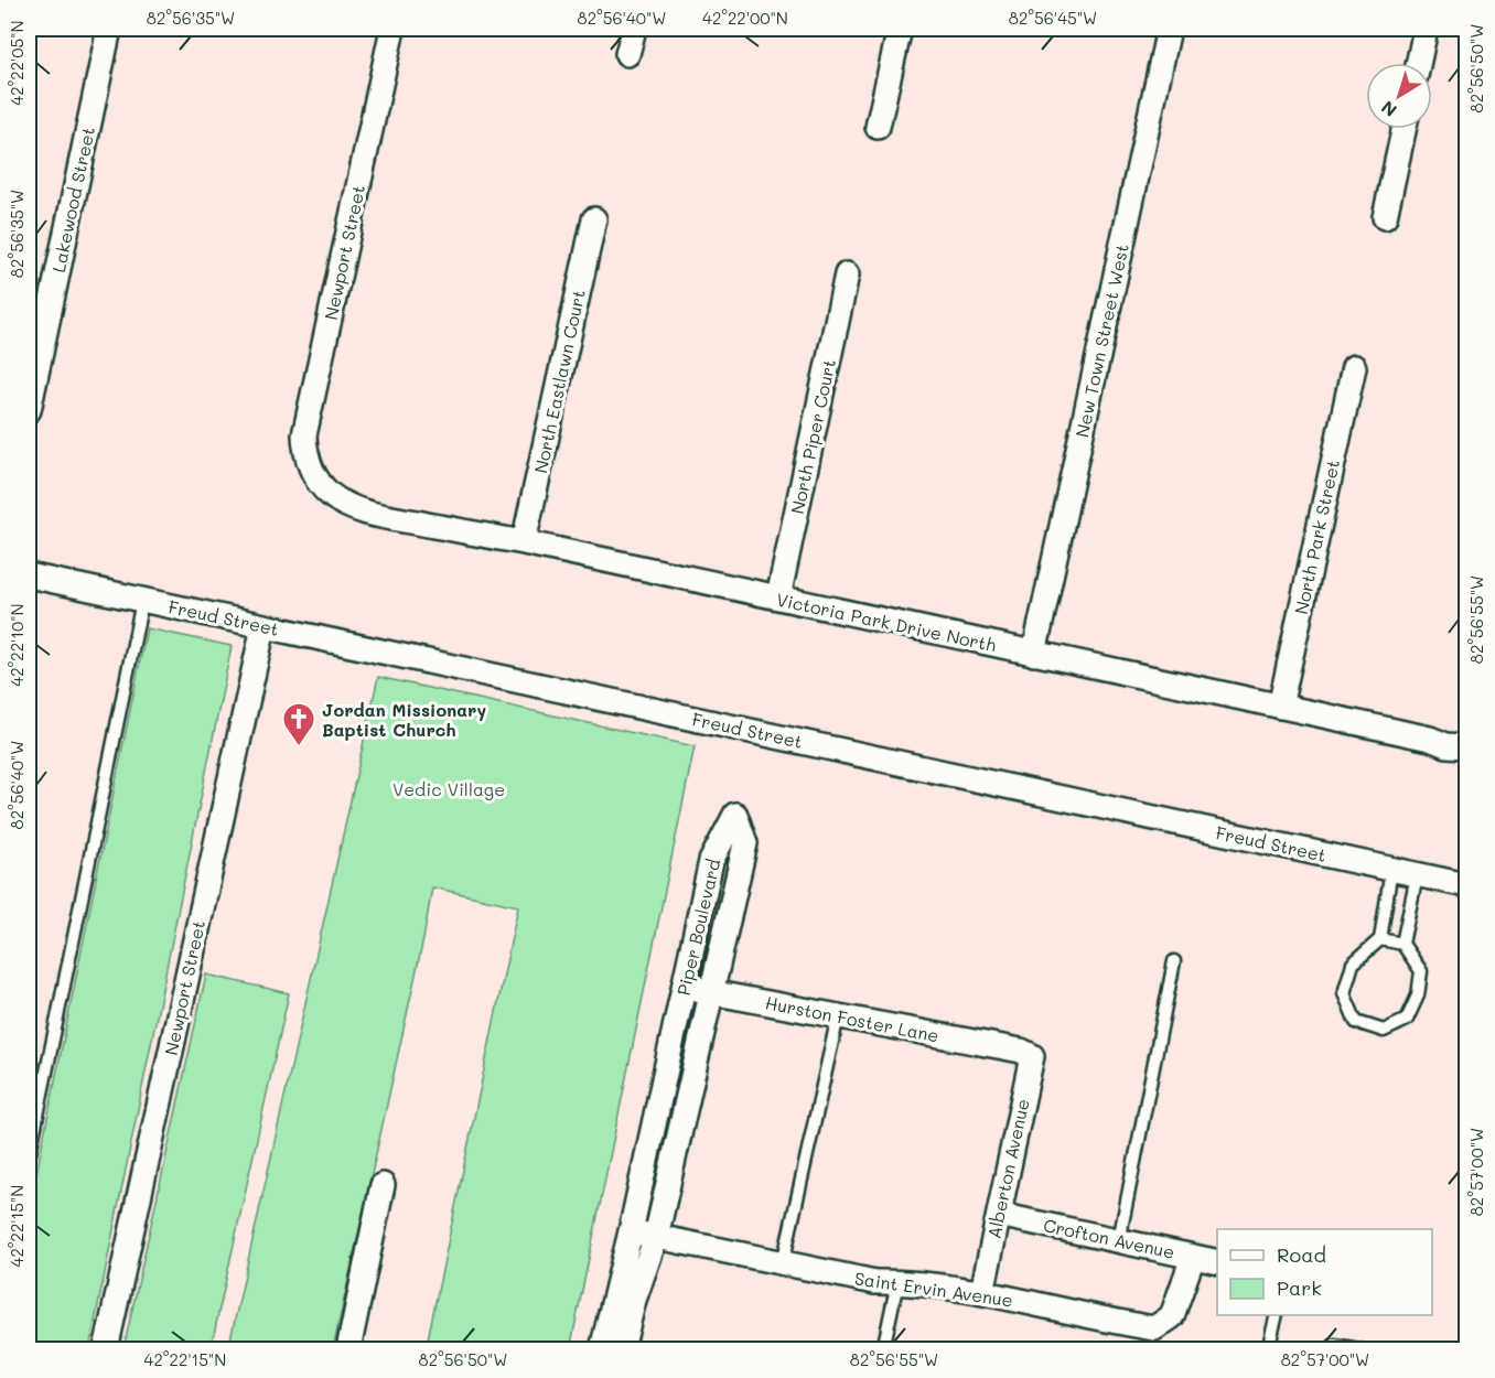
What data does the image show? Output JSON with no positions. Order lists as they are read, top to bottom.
{
  "streets": {
    "street": [
      "Lakewood Street",
      "Newport Street",
      "New Town Street West",
      "North Eastlawn Court",
      "North Piper Court",
      "North Park Street",
      "Freud Street",
      "Victoria Park Drive North",
      "Piper Boulevard",
      "Hurston Foster Lane",
      "Alberton Avenue",
      "Crofton Avenue",
      "Saint Ervin Avenue"
    ]
  },
  "crossings": [
    ["Newport Street", "Freud Street"],
    ["Newport Street", "Victoria Park Drive North"],
    ["New Town Street West", "Victoria Park Drive North"],
    ["North Eastlawn Court", "Victoria Park Drive North"],
    ["North Piper Court", "Victoria Park Drive North"],
    ["North Park Street", "Victoria Park Drive North"],
    ["Piper Boulevard", "Hurston Foster Lane"],
    ["Piper Boulevard", "Saint Ervin Avenue"],
    ["Hurston Foster Lane", "Alberton Avenue"],
    ["Alberton Avenue", "Crofton Avenue"],
    ["Alberton Avenue", "Saint Ervin Avenue"],
    ["Crofton Avenue", "Saint Ervin Avenue"]
  ],
  "parks": ["Vedic Village"],
  "places": {
    "church": ["Jordan Missionary Baptist Church"]
  },
  "legend": ["Road", "Park"],
  "north": "bottom left",
  "coordinates": [
    "82°56'35\"W",
    "82°56'40\"W",
    "42°22'00\"N",
    "82°56'45\"W",
    "42°22'05\"N",
    "82°56'50\"W",
    "82°56'55\"W",
    "42°22'10\"N",
    "82°57'00\"W",
    "42°22'15\"N"
  ]
}
